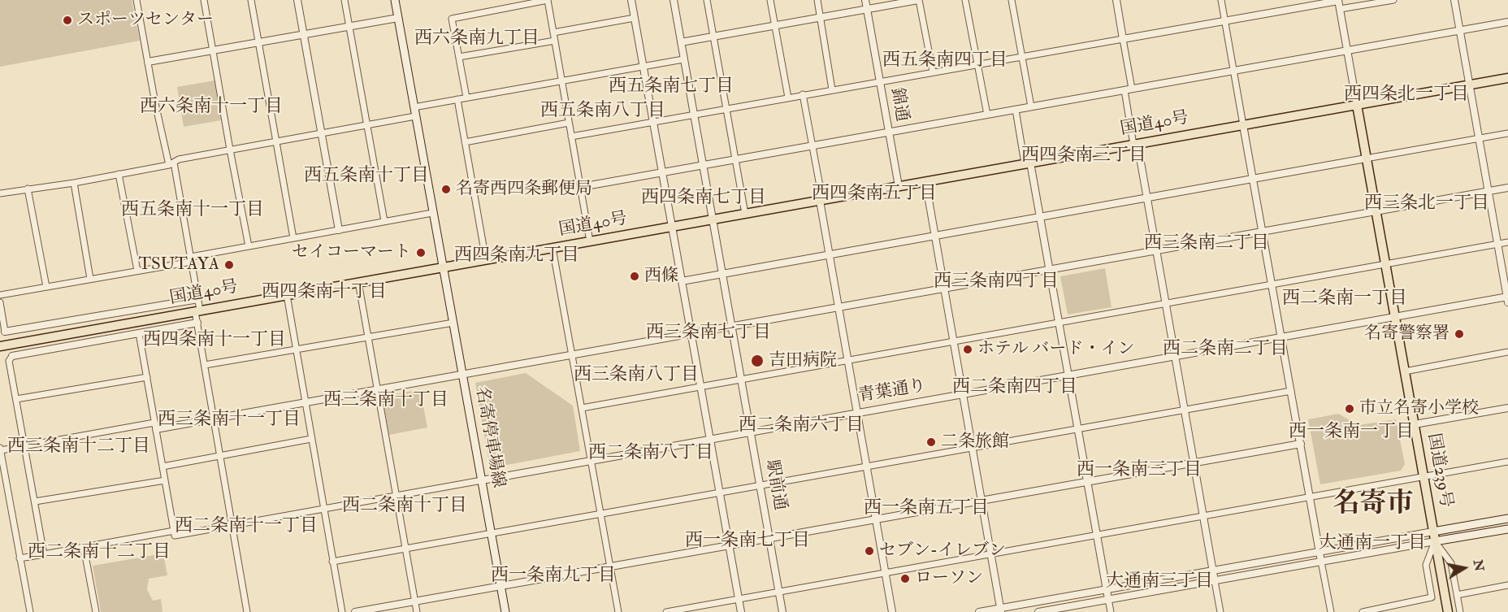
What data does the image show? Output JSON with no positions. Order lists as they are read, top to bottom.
{
  "streets": {
    "highway": ["国道40号", "国道239号"],
    "main road": ["名寄停車場線"],
    "street": ["錦通", "青葉通り", "駅前通"]
  },
  "crossings": [
    ["錦通", "国道40号"],
    ["国道40号", "名寄停車場線"],
    ["国道40号", "国道239号"],
    ["国道40号", "駅前通"],
    ["青葉通り", "名寄停車場線"],
    ["青葉通り", "国道239号"],
    ["青葉通り", "駅前通"]
  ],
  "districts": [
    "西六条南九丁目",
    "西五条南四丁目",
    "西五条南七丁目",
    "西四条北一丁目",
    "西六条南十一丁目",
    "西五条南八丁目",
    "西四条南三丁目",
    "西五条南十丁目",
    "西四条南五丁目",
    "西四条南七丁目",
    "西三条北一丁目",
    "西五条南十一丁目",
    "西三条南二丁目",
    "西四条南九丁目",
    "西三条南四丁目",
    "西四条南十丁目",
    "西二条南一丁目",
    "西三条南七丁目",
    "西四条南十一丁目",
    "西二条南二丁目",
    "西三条南八丁目",
    "西二条南四丁目",
    "西三条南十丁目",
    "西三条南十一丁目",
    "西二条南六丁目",
    "西一条南一丁目",
    "西三条南十二丁目",
    "西二条南八丁目",
    "西一条南三丁目",
    "名寄市",
    "西二条南十丁目",
    "西一条南五丁目",
    "西二条南十一丁目",
    "西一条南七丁目",
    "大通南一丁目",
    "西二条南十二丁目",
    "西一条南九丁目",
    "大通南三丁目"
  ],
  "places": [
    "スポーツセンター",
    "名寄西四条郵便局",
    "セイコーマート",
    "TSUTAYA",
    "西條",
    "名寄警察署",
    "ホテル バード・イン",
    "吉田病院",
    "市立名寄小学校",
    "二条旅館",
    "セブン-イレブン",
    "ローソン"
  ],
  "north": "right"
}
